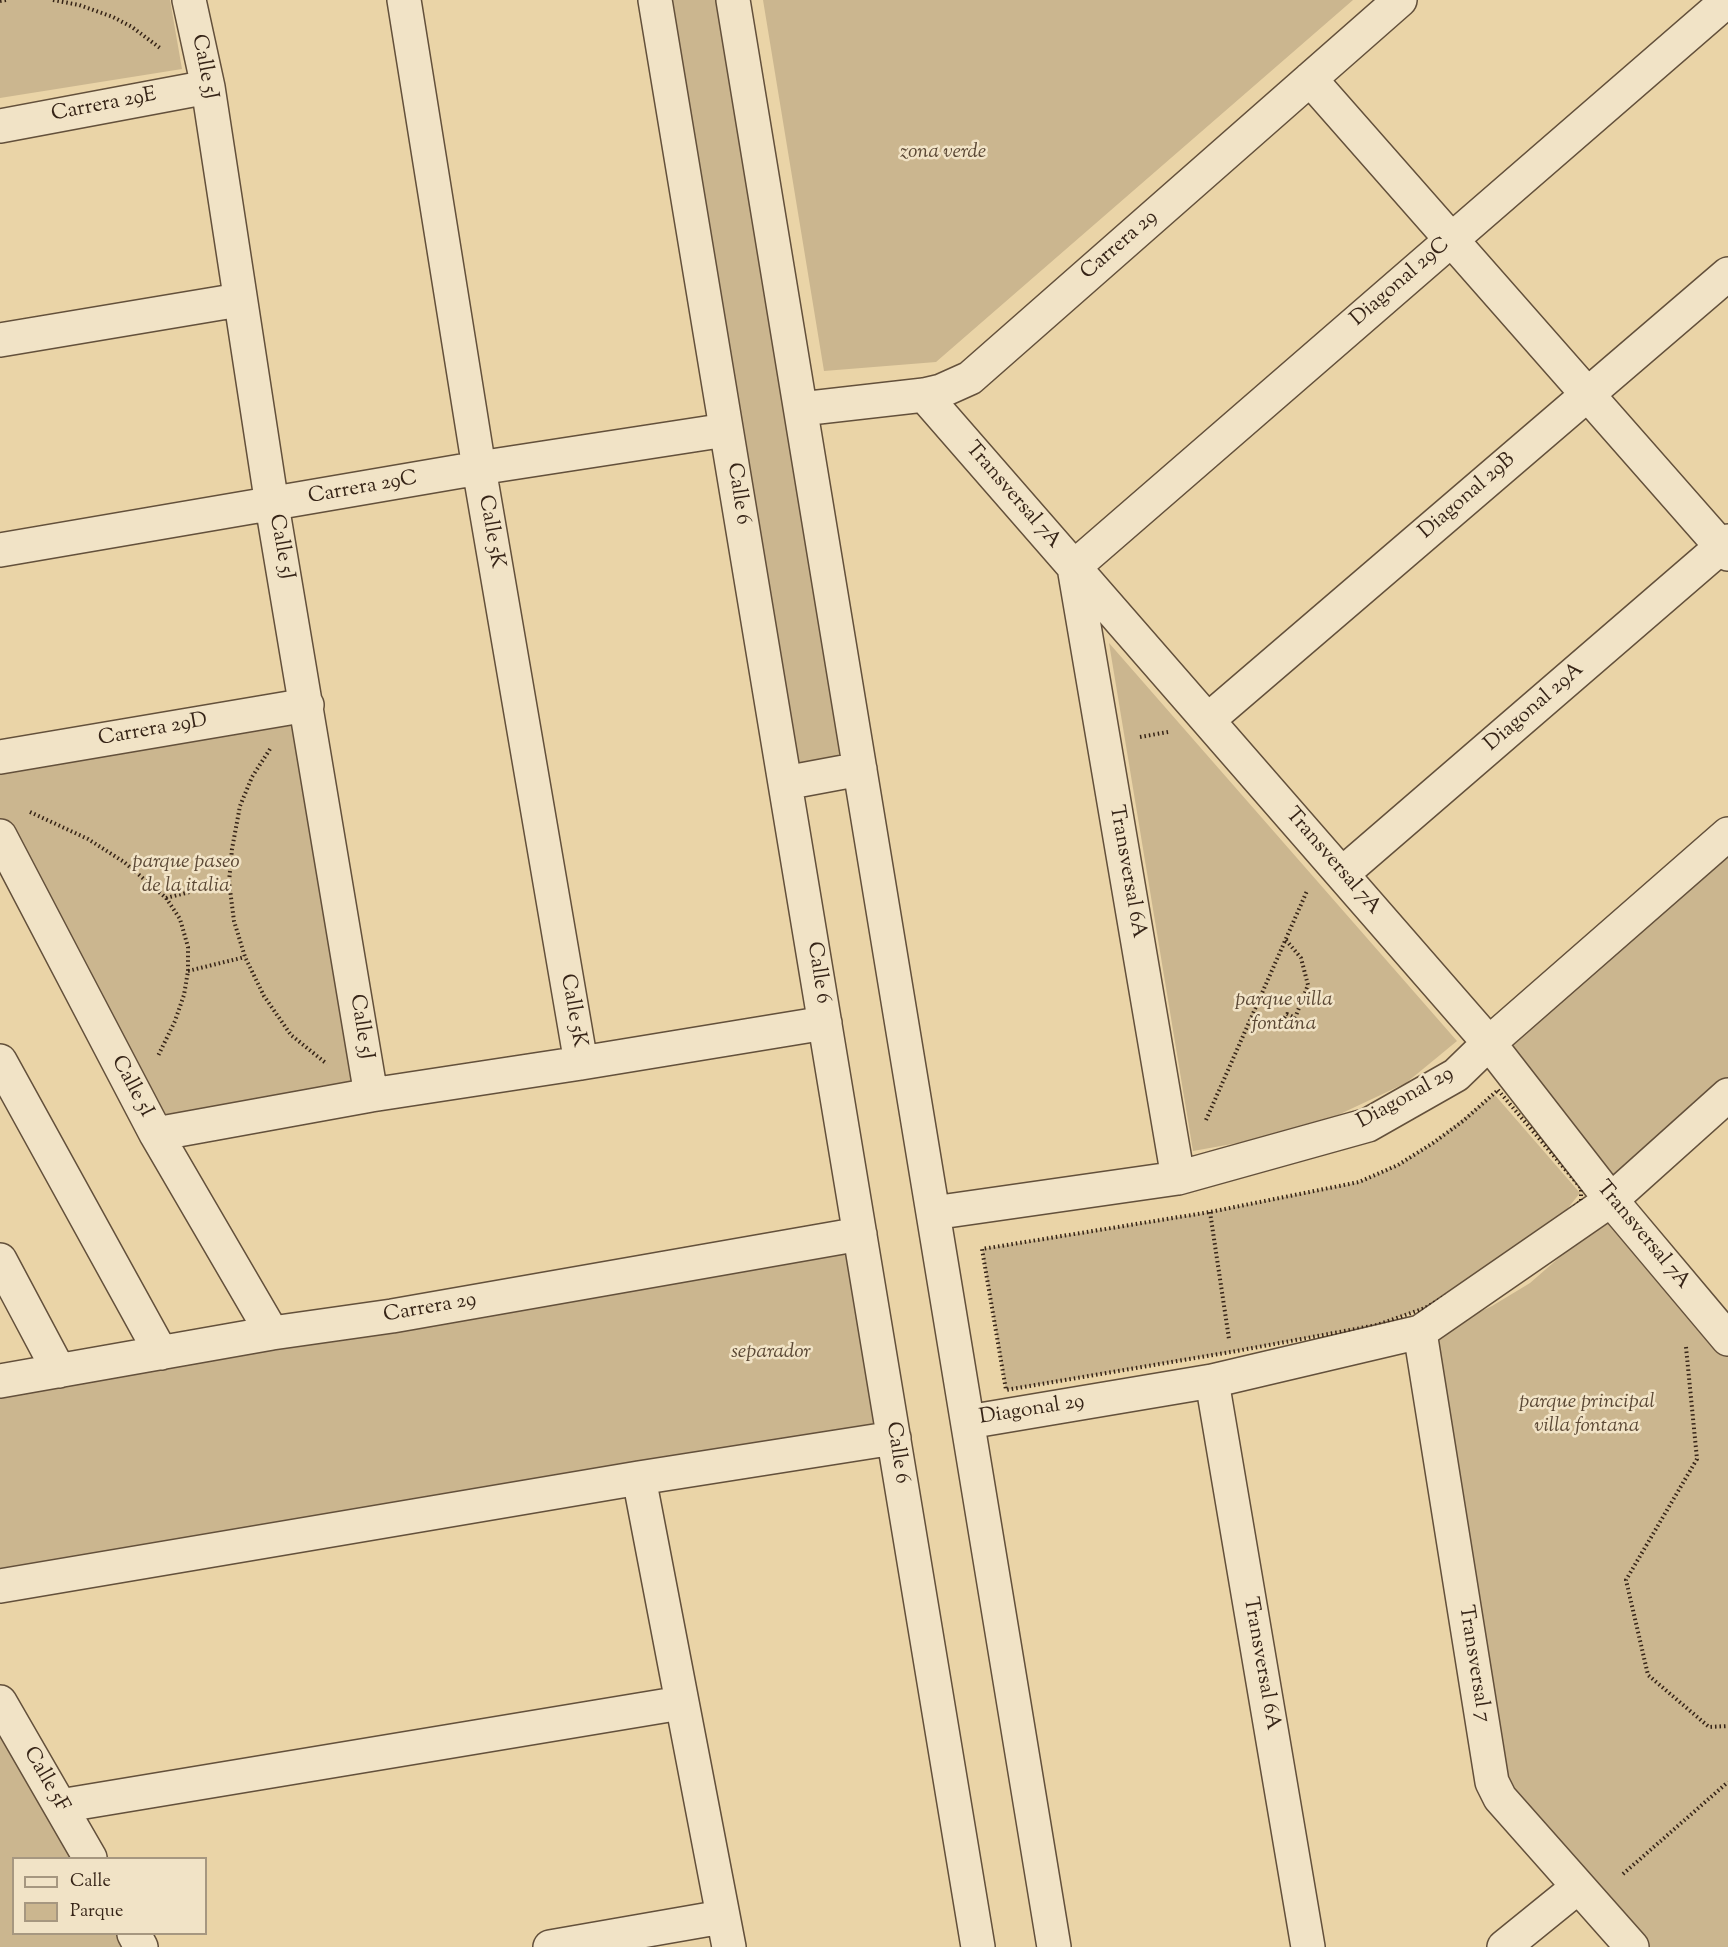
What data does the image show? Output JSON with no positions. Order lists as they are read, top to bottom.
{
  "streets": {
    "street": [
      "Calle 5J",
      "Carrera 29E",
      "Carrera 29",
      "Diagonal 29C",
      "Carrera 29C",
      "Calle 6",
      "Transversal 7A",
      "Diagonal 29B",
      "Calle 5K",
      "Diagonal 29A",
      "Carrera 29D",
      "Transversal 6A",
      "Calle 5I",
      "Diagonal 29",
      "Transversal 7",
      "Calle 5F"
    ]
  },
  "crossings": [
    ["Calle 5J", "Carrera 29E"],
    ["Calle 5J", "Carrera 29C"],
    ["Calle 5J", "Carrera 29D"],
    ["Carrera 29", "Calle 6"],
    ["Carrera 29", "Transversal 7A"],
    ["Carrera 29", "Calle 5I"],
    ["Diagonal 29C", "Transversal 7A"],
    ["Diagonal 29C", "Transversal 6A"],
    ["Carrera 29C", "Calle 6"],
    ["Carrera 29C", "Calle 5K"],
    ["Transversal 7A", "Diagonal 29B"],
    ["Transversal 7A", "Diagonal 29A"],
    ["Transversal 7A", "Transversal 6A"],
    ["Transversal 7A", "Diagonal 29"],
    ["Transversal 6A", "Diagonal 29"],
    ["Diagonal 29", "Transversal 7"]
  ],
  "parks": [
    "zona verde",
    "parque paseo de la italia",
    "parque villa fontana",
    "separador",
    "parque principal villa fontana"
  ],
  "legend": ["Calle", "Parque"]
}
